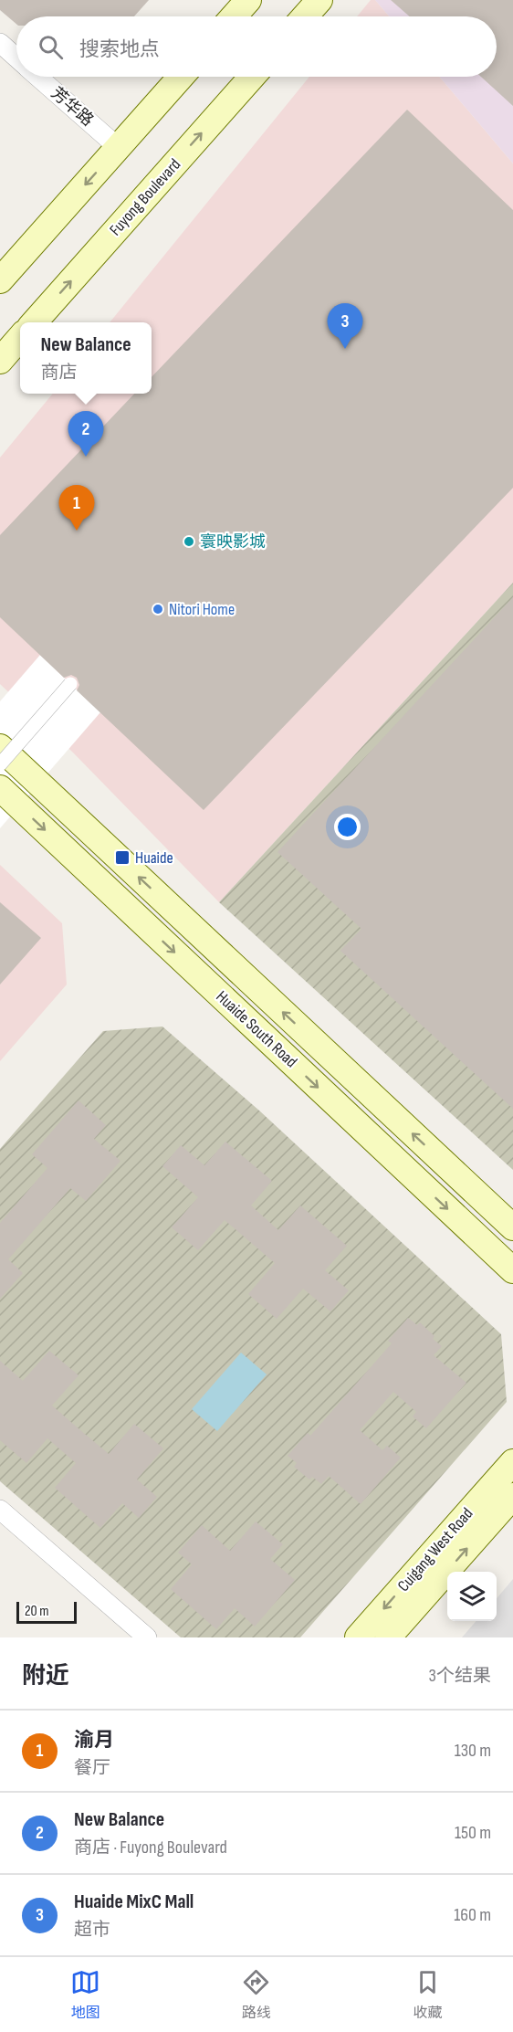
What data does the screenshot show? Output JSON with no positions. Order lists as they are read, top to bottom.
{
  "streets": {
    "main road": ["Fuyong Boulevard", "Huaide South Road", "Cuigang West Road"],
    "street": ["芳华路"]
  },
  "places": {
    "other": ["寰映影城", "Nitori Home"],
    "transit": ["Huaide"]
  },
  "scale_bar": "20 m",
  "page": {
    "search": "搜索地点",
    "pins": ["3", "2", "1"],
    "popup": ["New Balance", "商店"],
    "scale": "20 m",
    "heading": ["附近", "3个结果"],
    "list": [
      {
        "mark": "1",
        "name": "渝月",
        "note": "餐厅",
        "value": "130 m"
      },
      {
        "mark": "2",
        "name": "New Balance",
        "note": "商店 · Fuyong Boulevard",
        "value": "150 m"
      },
      {
        "mark": "3",
        "name": "Huaide MixC Mall",
        "note": "超市",
        "value": "160 m"
      }
    ],
    "nav": ["地图", "路线", "收藏"]
  }
}
